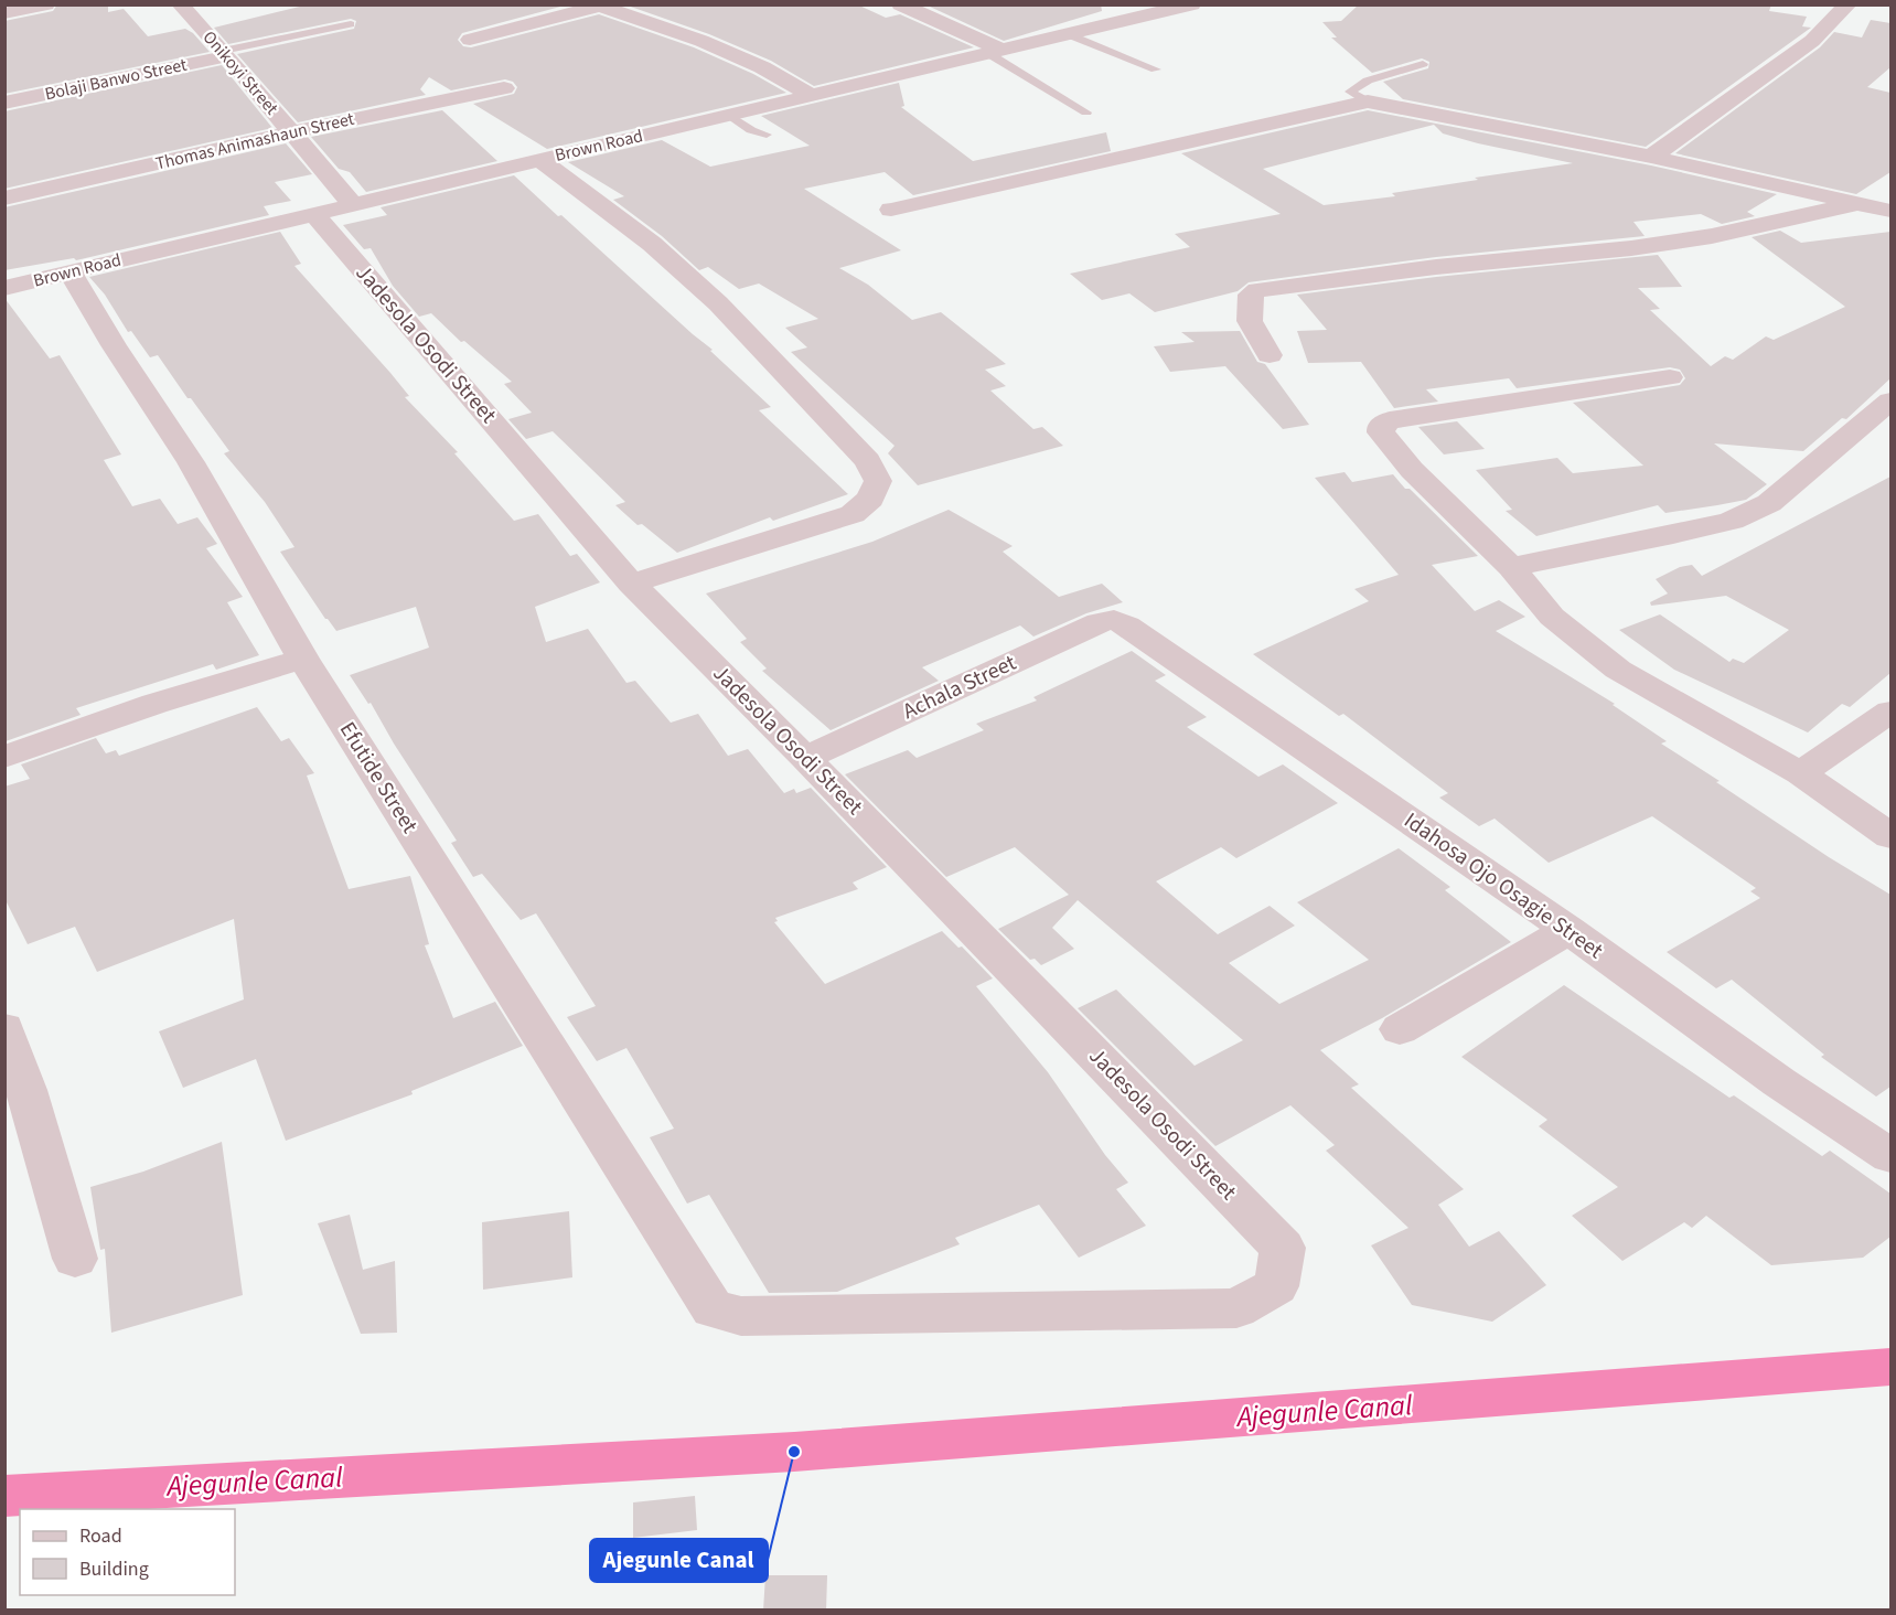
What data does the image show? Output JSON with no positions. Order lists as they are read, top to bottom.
{
  "streets": {
    "street": [
      "Onikoyi Street",
      "Bolaji Banwo Street",
      "Thomas Animashaun Street",
      "Brown Road",
      "Jadesola Osodi Street",
      "Achala Street",
      "Efutide Street",
      "Idahosa Ojo Osagie Street"
    ]
  },
  "crossings": [
    ["Onikoyi Street", "Bolaji Banwo Street"],
    ["Onikoyi Street", "Thomas Animashaun Street"],
    ["Onikoyi Street", "Brown Road"],
    ["Brown Road", "Jadesola Osodi Street"],
    ["Brown Road", "Efutide Street"],
    ["Jadesola Osodi Street", "Achala Street"],
    ["Jadesola Osodi Street", "Efutide Street"],
    ["Achala Street", "Idahosa Ojo Osagie Street"]
  ],
  "water": ["Ajegunle Canal"],
  "places": ["Ajegunle Canal"],
  "legend": ["Road", "Building"]
}
